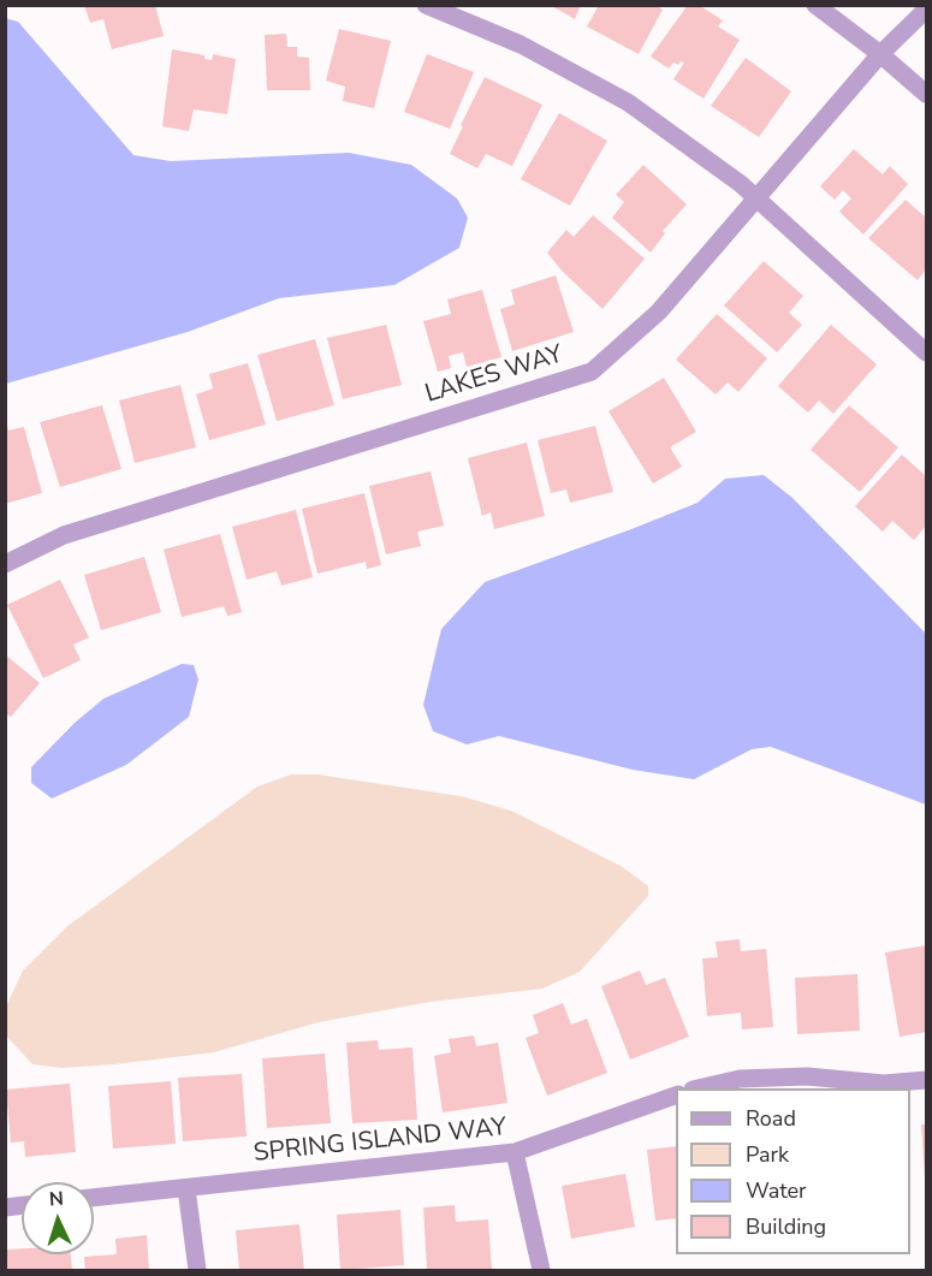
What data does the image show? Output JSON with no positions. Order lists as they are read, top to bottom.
{
  "streets": {
    "street": ["LAKES WAY", "SPRING ISLAND WAY"]
  },
  "legend": [
    "Road",
    "Park",
    "Water",
    "Building"
  ],
  "north": "top"
}
